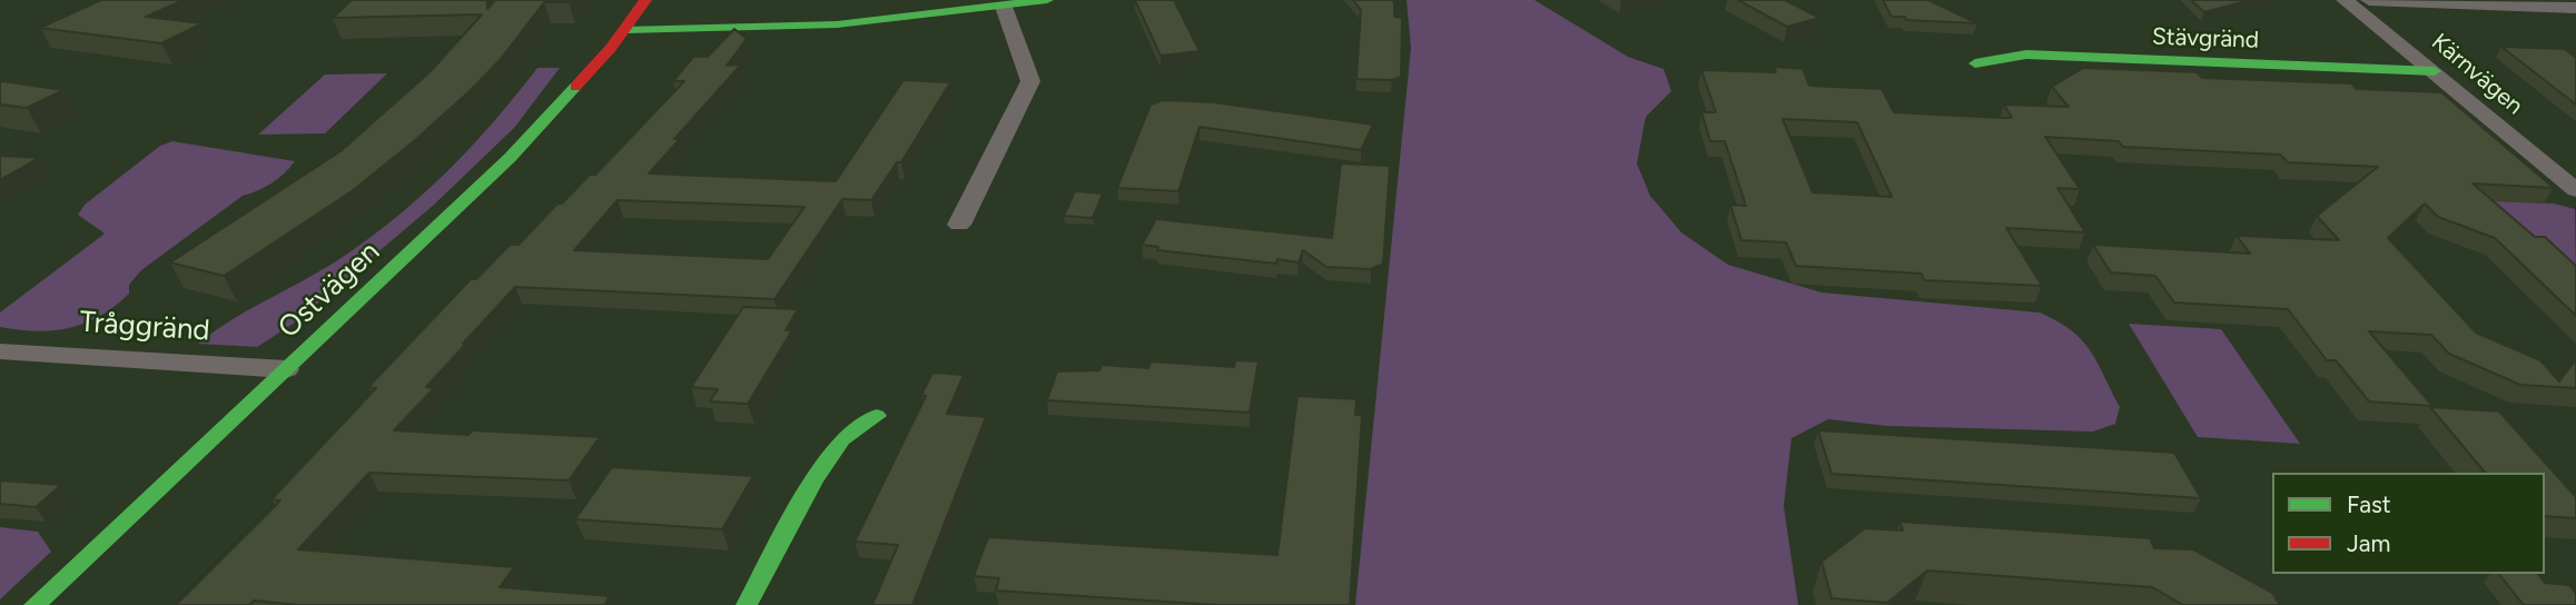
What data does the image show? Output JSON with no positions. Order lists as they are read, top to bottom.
{
  "streets": {
    "street": [
      "Stävgränd",
      "Kärnvägen",
      "Ostvägen",
      "Tråggränd"
    ]
  },
  "crossings": [
    ["Stävgränd", "Kärnvägen"],
    ["Ostvägen", "Tråggränd"]
  ],
  "legend": ["Fast", "Jam"]
}
